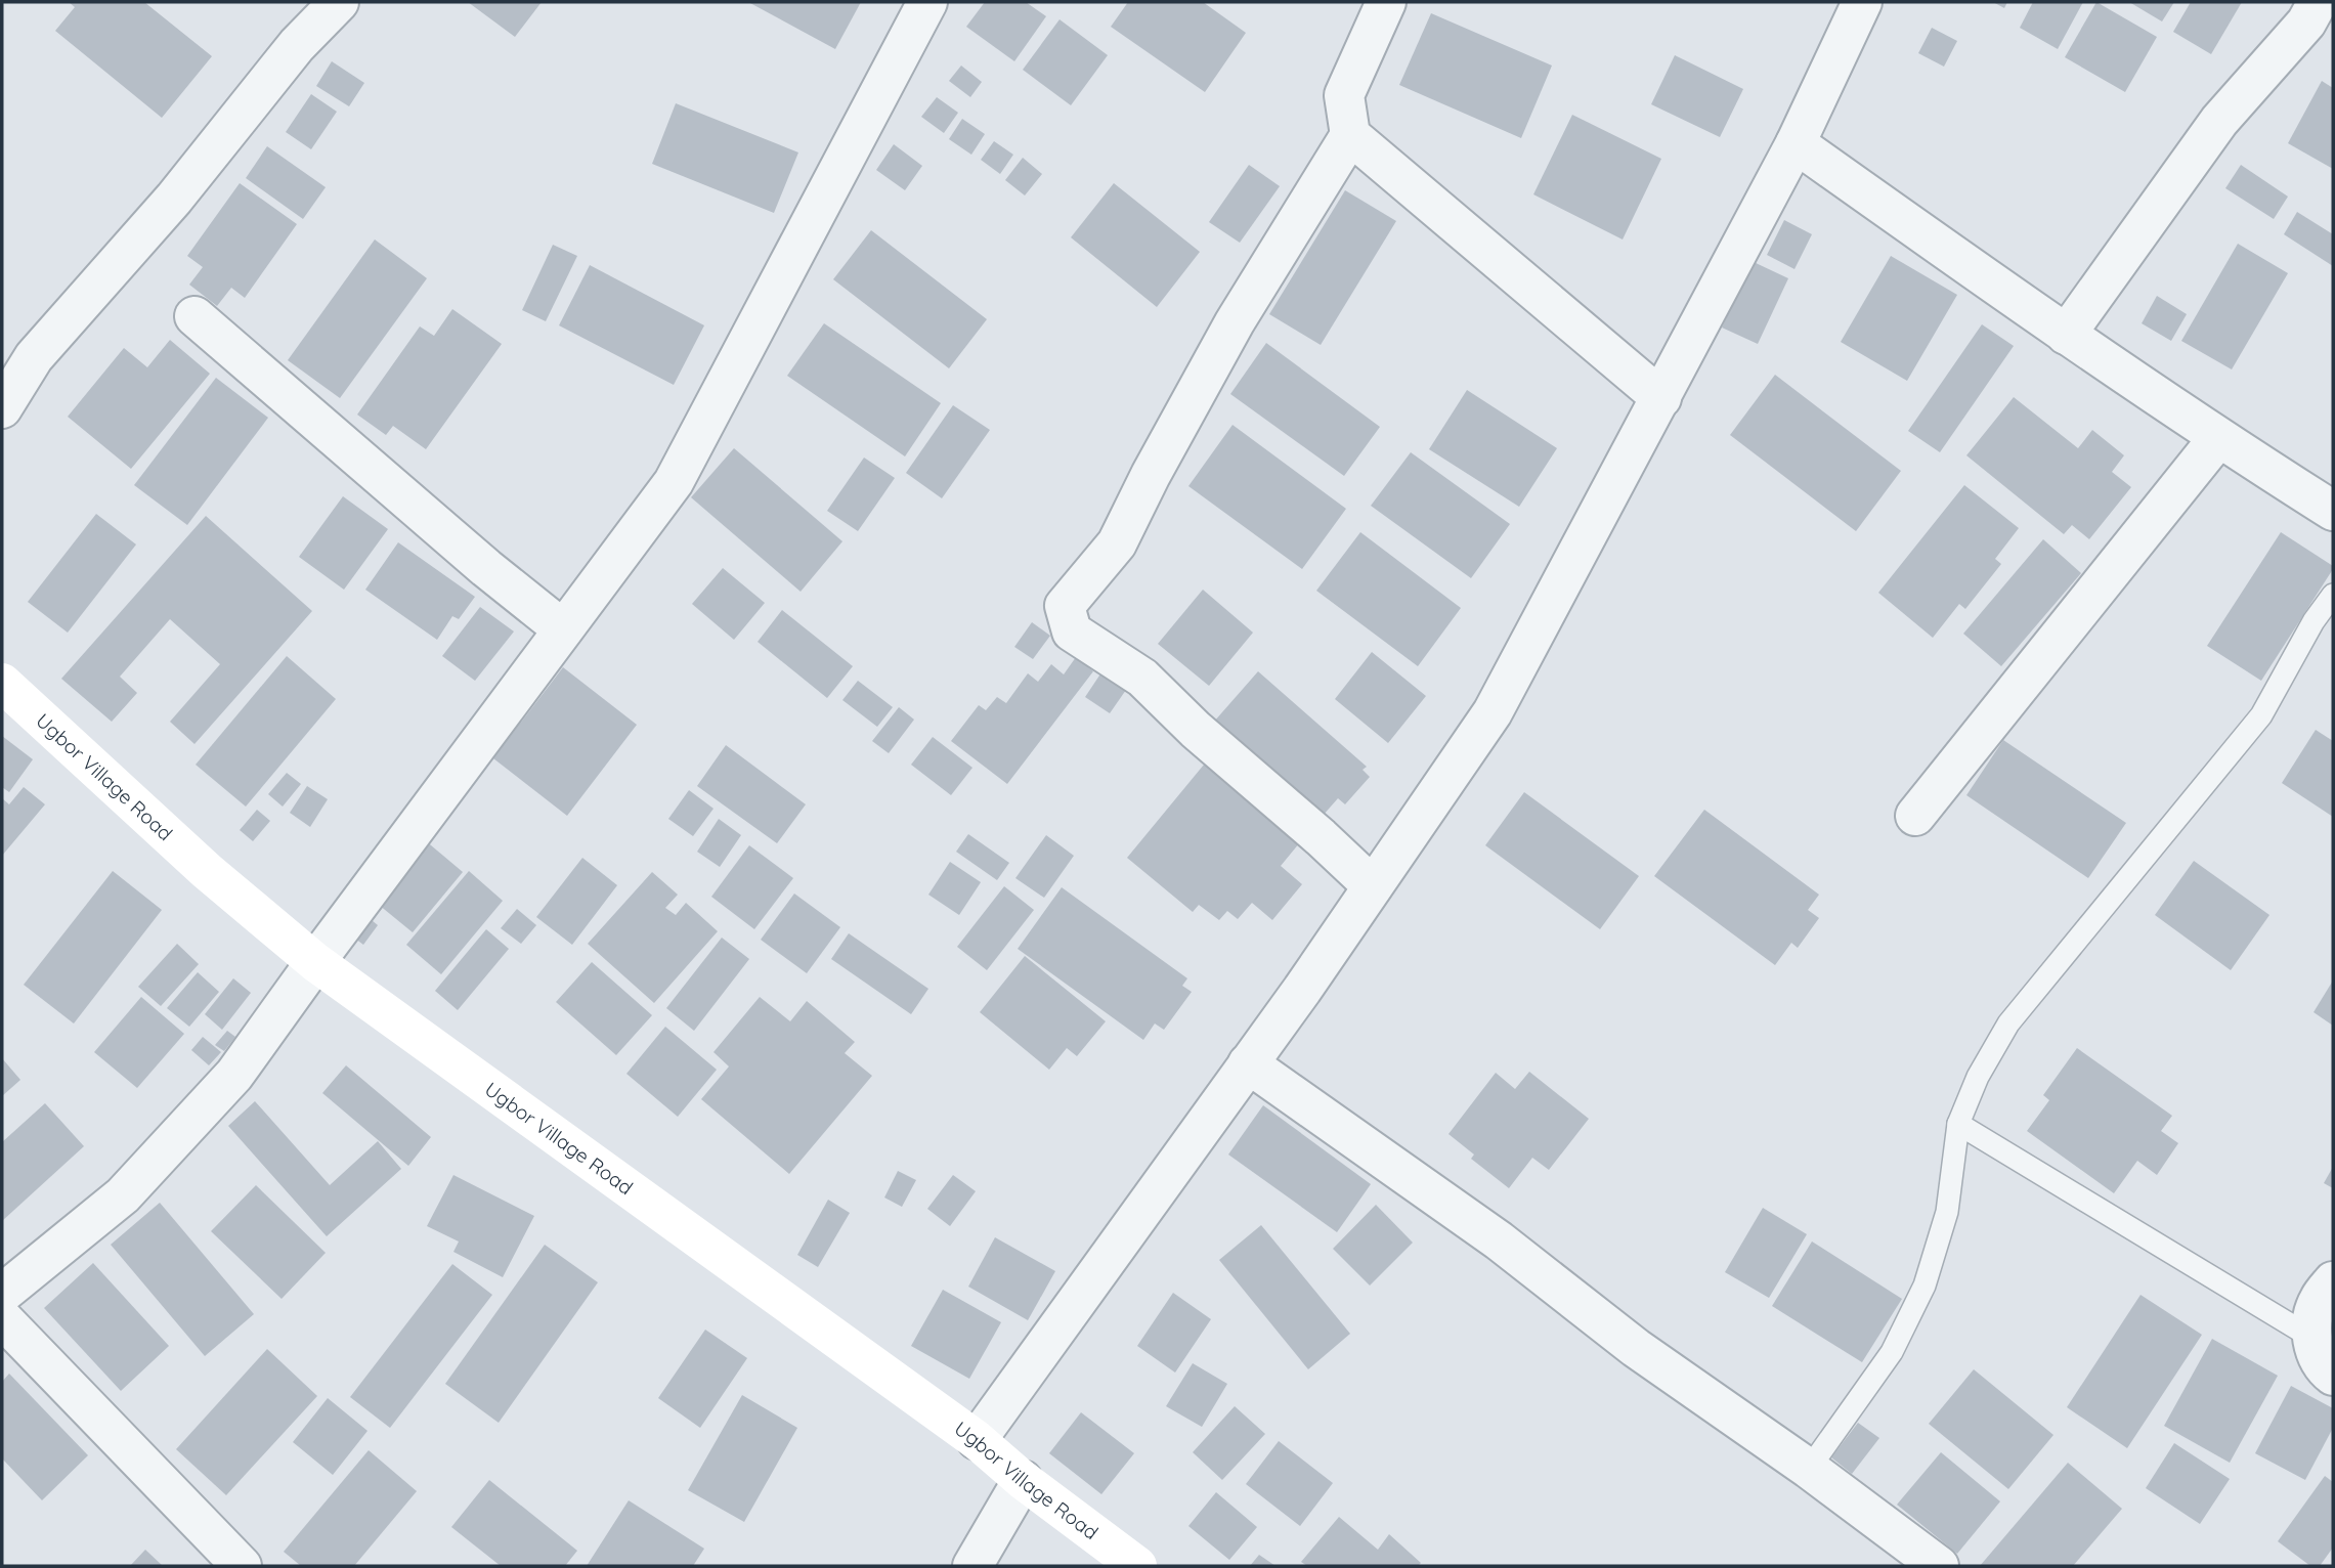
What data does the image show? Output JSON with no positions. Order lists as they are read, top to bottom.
{
  "streets": {
    "street": ["Ugbor Village Road"]
  }
}
